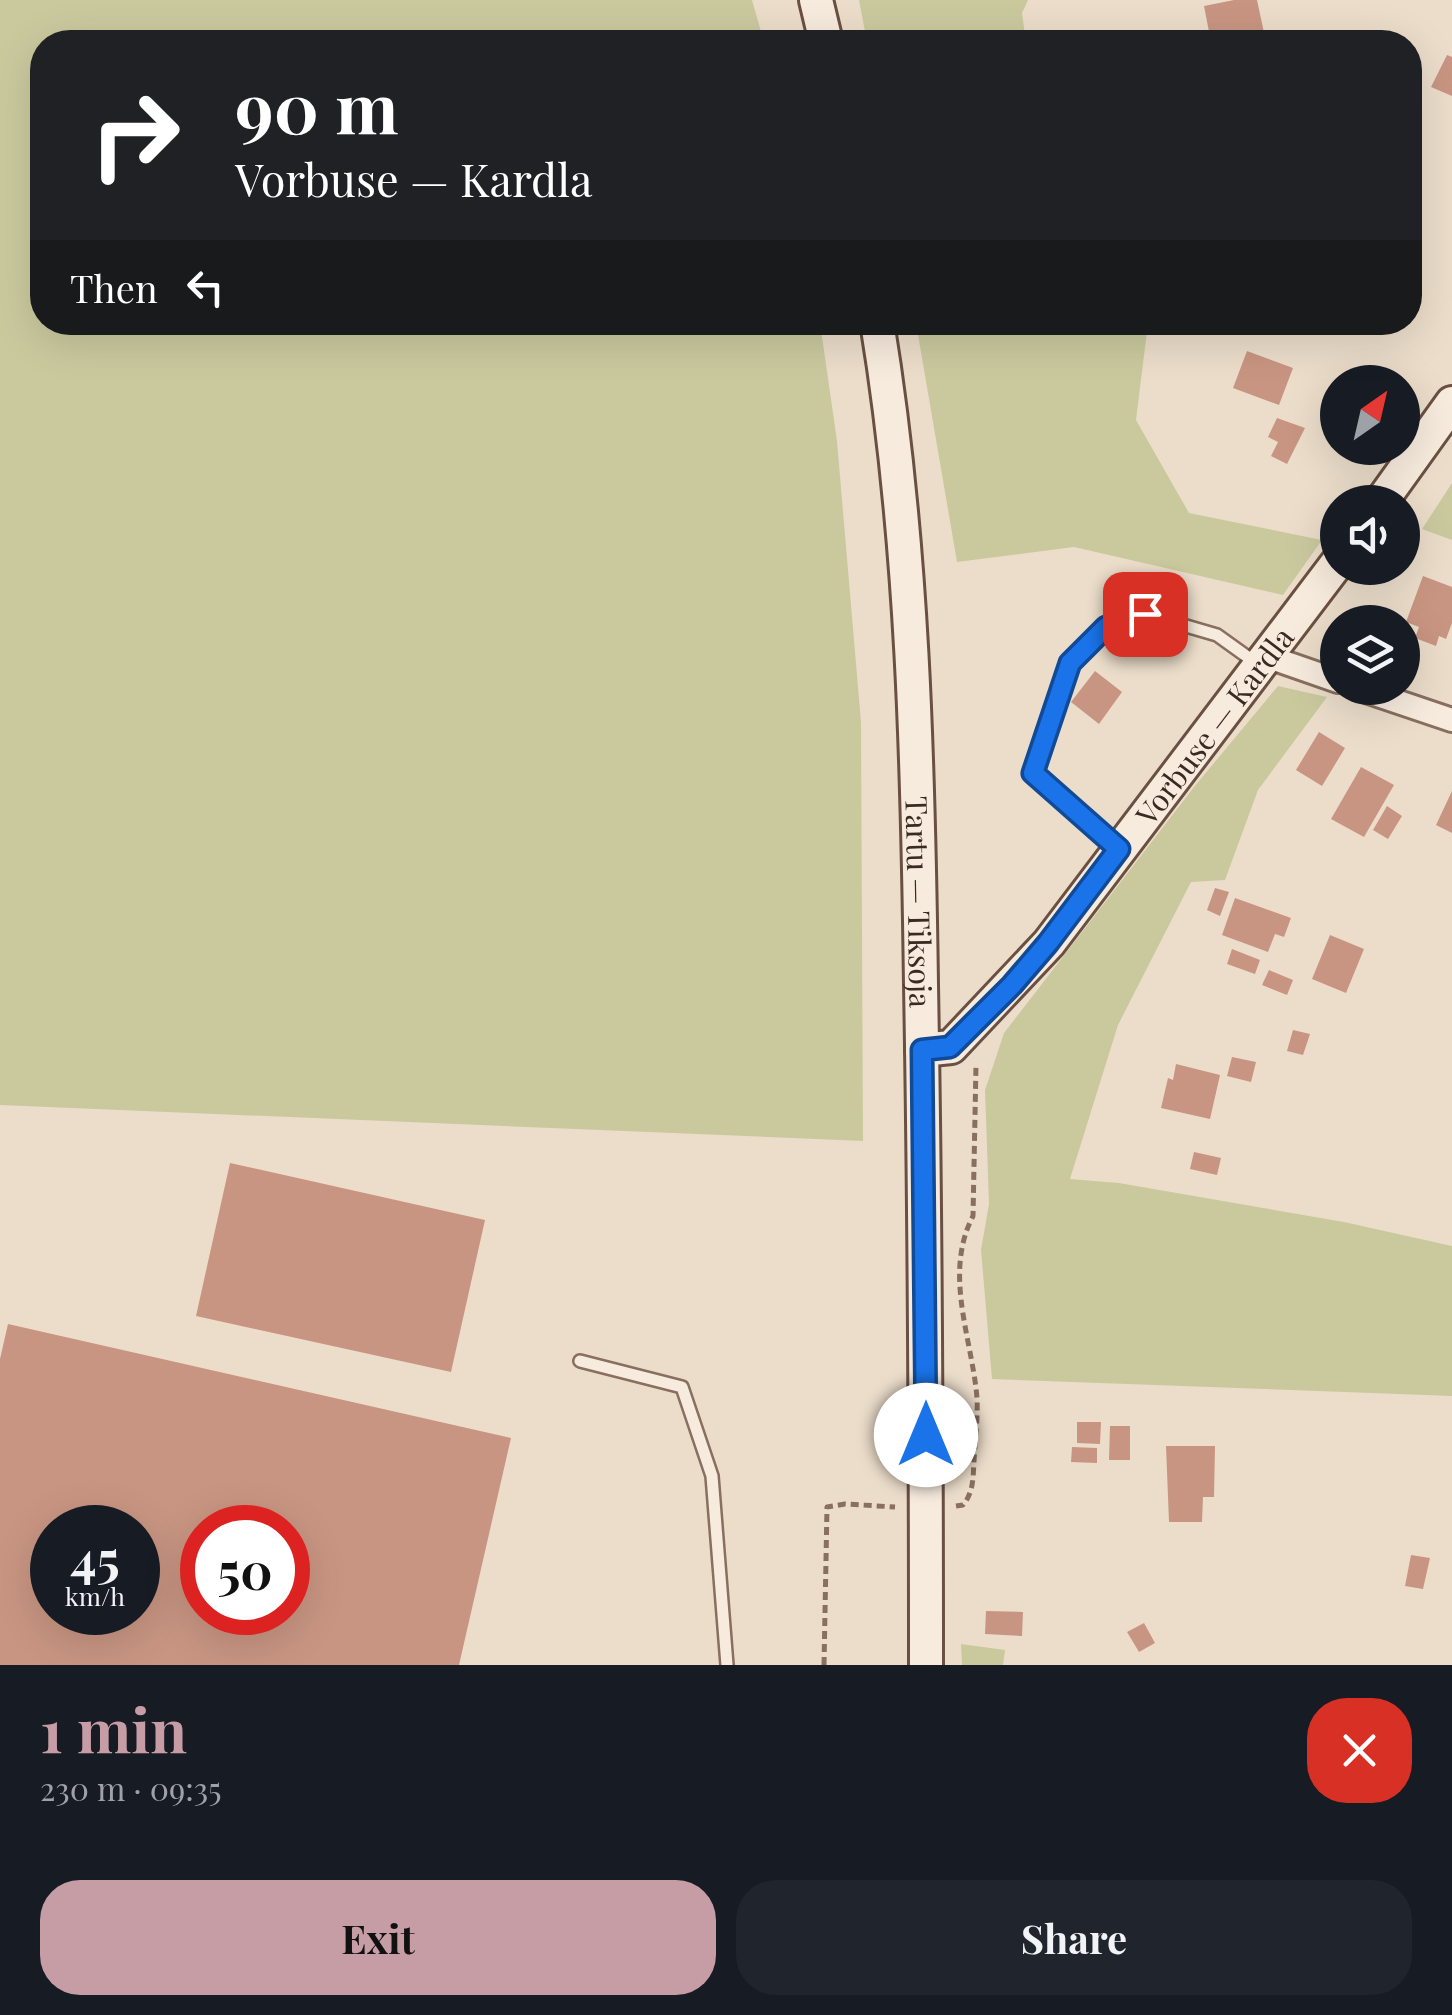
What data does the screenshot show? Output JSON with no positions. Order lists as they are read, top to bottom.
{
  "streets": {
    "main road": ["Vorbuse — Kardla", "Tartu — Tiksoja"]
  },
  "crossings": [
    ["Vorbuse — Kardla", "Tartu — Tiksoja"]
  ],
  "north": "top right",
  "page": {
    "turn": ["90 m", "Vorbuse — Kardla"],
    "then": "Then",
    "speed": "45 km/h",
    "limit": "50",
    "heading": ["1 min", "230 m · 09:35"],
    "buttons": ["Exit", "Share"]
  }
}
